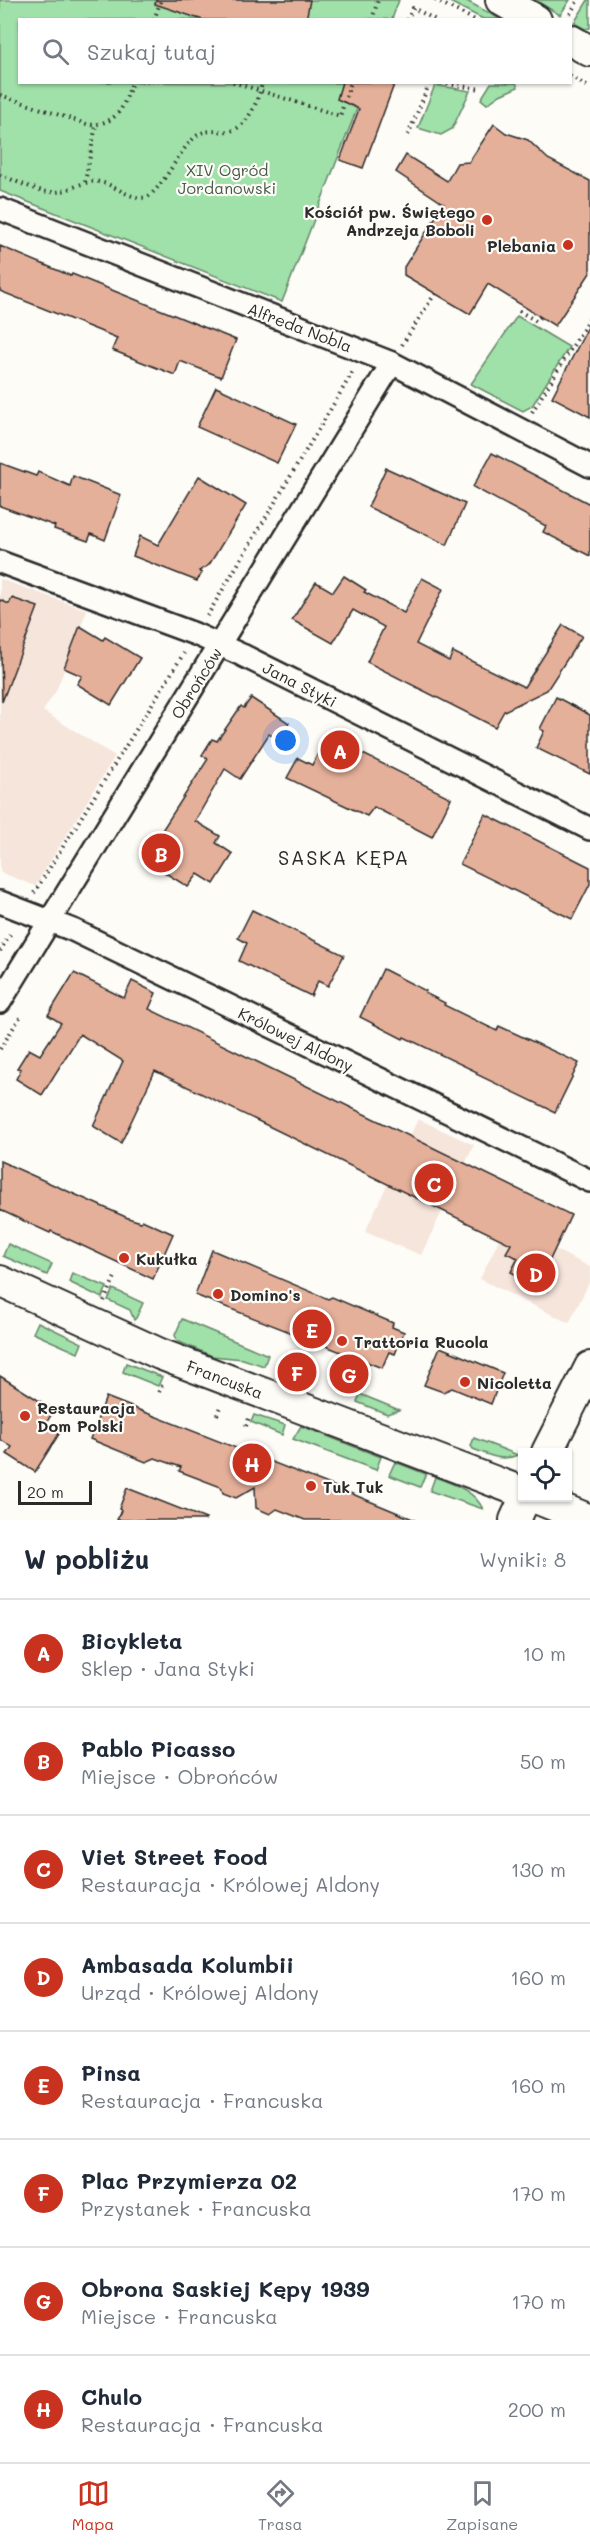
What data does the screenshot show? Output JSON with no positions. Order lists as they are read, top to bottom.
{
  "streets": {
    "street": [
      "Alfreda Nobla",
      "Obrońców",
      "Jana Styki",
      "Królowej Aldony",
      "Francuska"
    ]
  },
  "crossings": [
    ["Alfreda Nobla", "Obrońców"],
    ["Obrońców", "Jana Styki"],
    ["Obrońców", "Królowej Aldony"]
  ],
  "districts": ["SASKA KĘPA"],
  "parks": ["XIV Ogród Jordanowski"],
  "places": [
    "Kościół pw. Świętego Andrzeja Boboli",
    "Plebania",
    "Kukułka",
    "Domino's",
    "Trattoria Rucola",
    "Nicoletta",
    "Restauracja Dom Polski",
    "Tuk Tuk"
  ],
  "scale_bar": "20 m",
  "page": {
    "search": "Szukaj tutaj",
    "pins": [
      "A",
      "B",
      "C",
      "D",
      "E",
      "F",
      "G",
      "H"
    ],
    "scale": "20 m",
    "heading": ["W pobliżu", "Wyniki: 8"],
    "list": [
      {
        "mark": "A",
        "name": "Bicykleta",
        "note": "Sklep · Jana Styki",
        "value": "10 m"
      },
      {
        "mark": "B",
        "name": "Pablo Picasso",
        "note": "Miejsce · Obrońców",
        "value": "50 m"
      },
      {
        "mark": "C",
        "name": "Viet Street Food",
        "note": "Restauracja · Królowej Aldony",
        "value": "130 m"
      },
      {
        "mark": "D",
        "name": "Ambasada Kolumbii",
        "note": "Urząd · Królowej Aldony",
        "value": "160 m"
      },
      {
        "mark": "E",
        "name": "Pinsa",
        "note": "Restauracja · Francuska",
        "value": "160 m"
      },
      {
        "mark": "F",
        "name": "Plac Przymierza 02",
        "note": "Przystanek · Francuska",
        "value": "170 m"
      },
      {
        "mark": "G",
        "name": "Obrona Saskiej Kępy 1939",
        "note": "Miejsce · Francuska",
        "value": "170 m"
      },
      {
        "mark": "H",
        "name": "Chulo",
        "note": "Restauracja · Francuska",
        "value": "200 m"
      }
    ],
    "nav": ["Mapa", "Trasa", "Zapisane"]
  }
}
